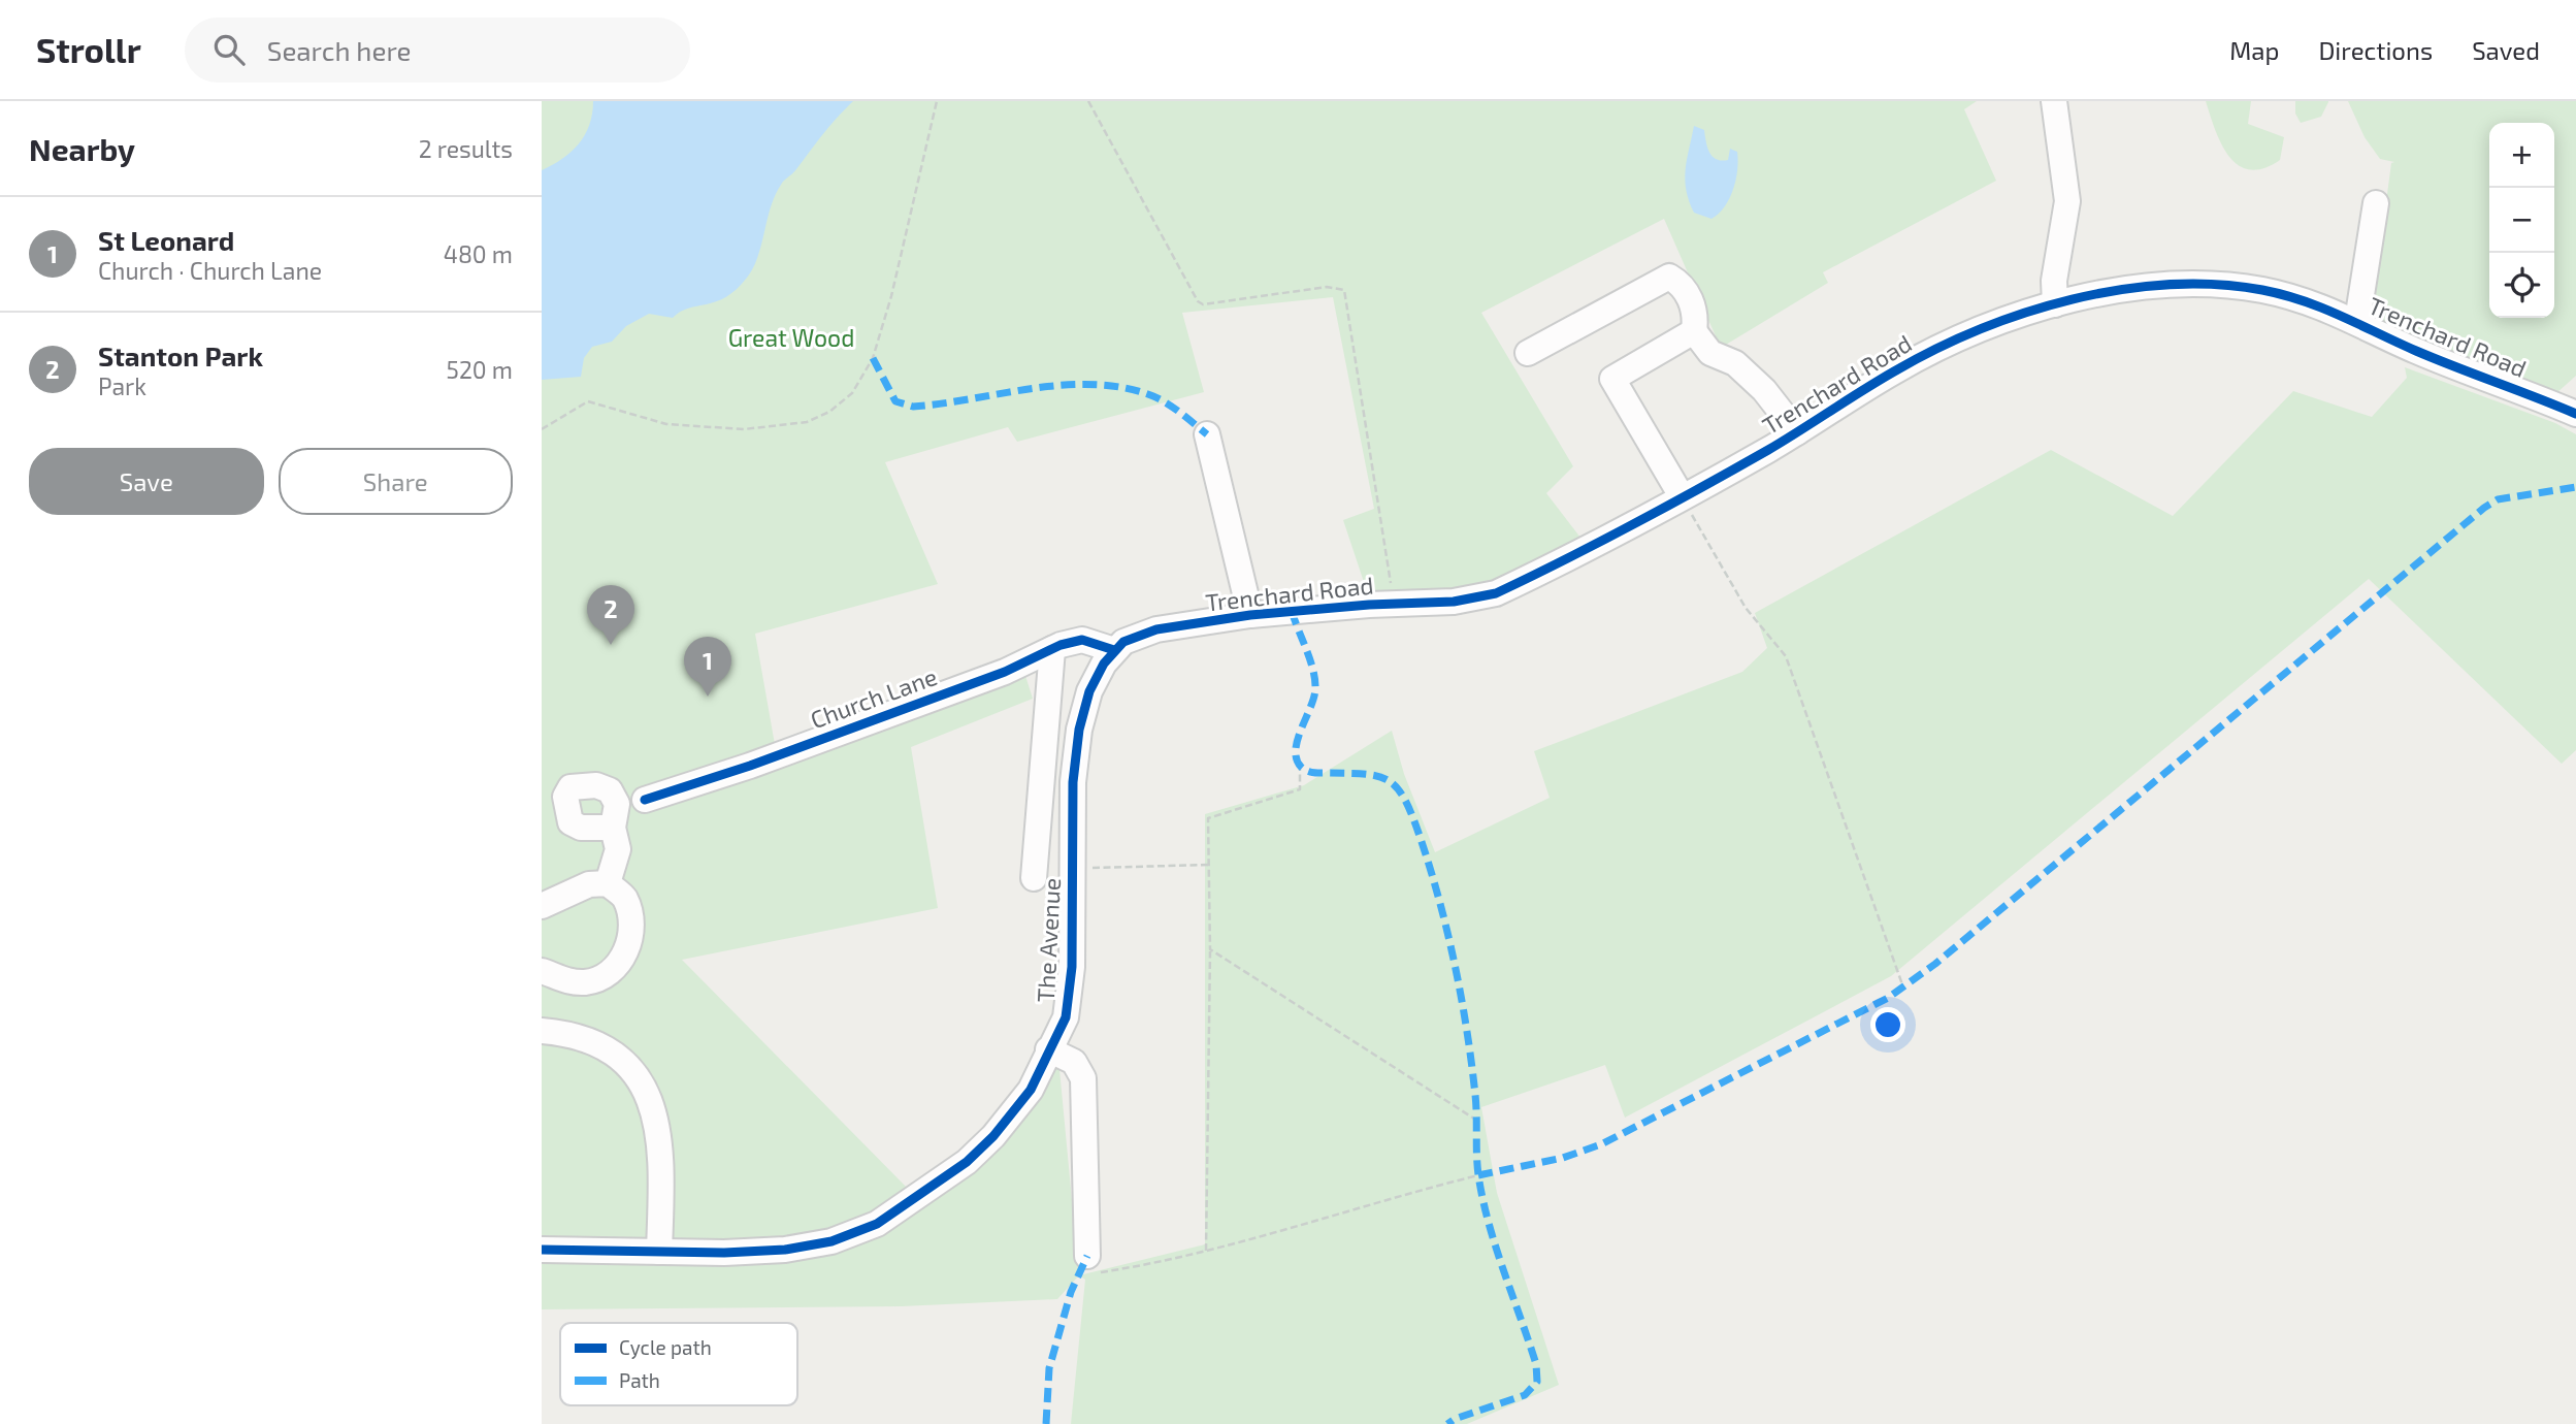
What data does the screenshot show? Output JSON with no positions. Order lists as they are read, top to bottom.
{
  "streets": {
    "street": ["Trenchard Road", "Church Lane", "The Avenue"]
  },
  "crossings": [
    ["Trenchard Road", "Church Lane"],
    ["Trenchard Road", "The Avenue"],
    ["Church Lane", "The Avenue"]
  ],
  "parks": ["Great Wood"],
  "legend": ["Cycle path", "Path"],
  "page": {
    "header": "Strollr",
    "search": "Search here",
    "nav": ["Map", "Directions", "Saved"],
    "heading": ["Nearby", "2 results"],
    "map_buttons": ["+", "−"],
    "list": [
      {
        "mark": "1",
        "name": "St Leonard",
        "note": "Church · Church Lane",
        "value": "480 m"
      },
      {
        "mark": "2",
        "name": "Stanton Park",
        "note": "Park",
        "value": "520 m"
      }
    ],
    "buttons": ["Save", "Share"],
    "pins": ["2", "1"]
  }
}
